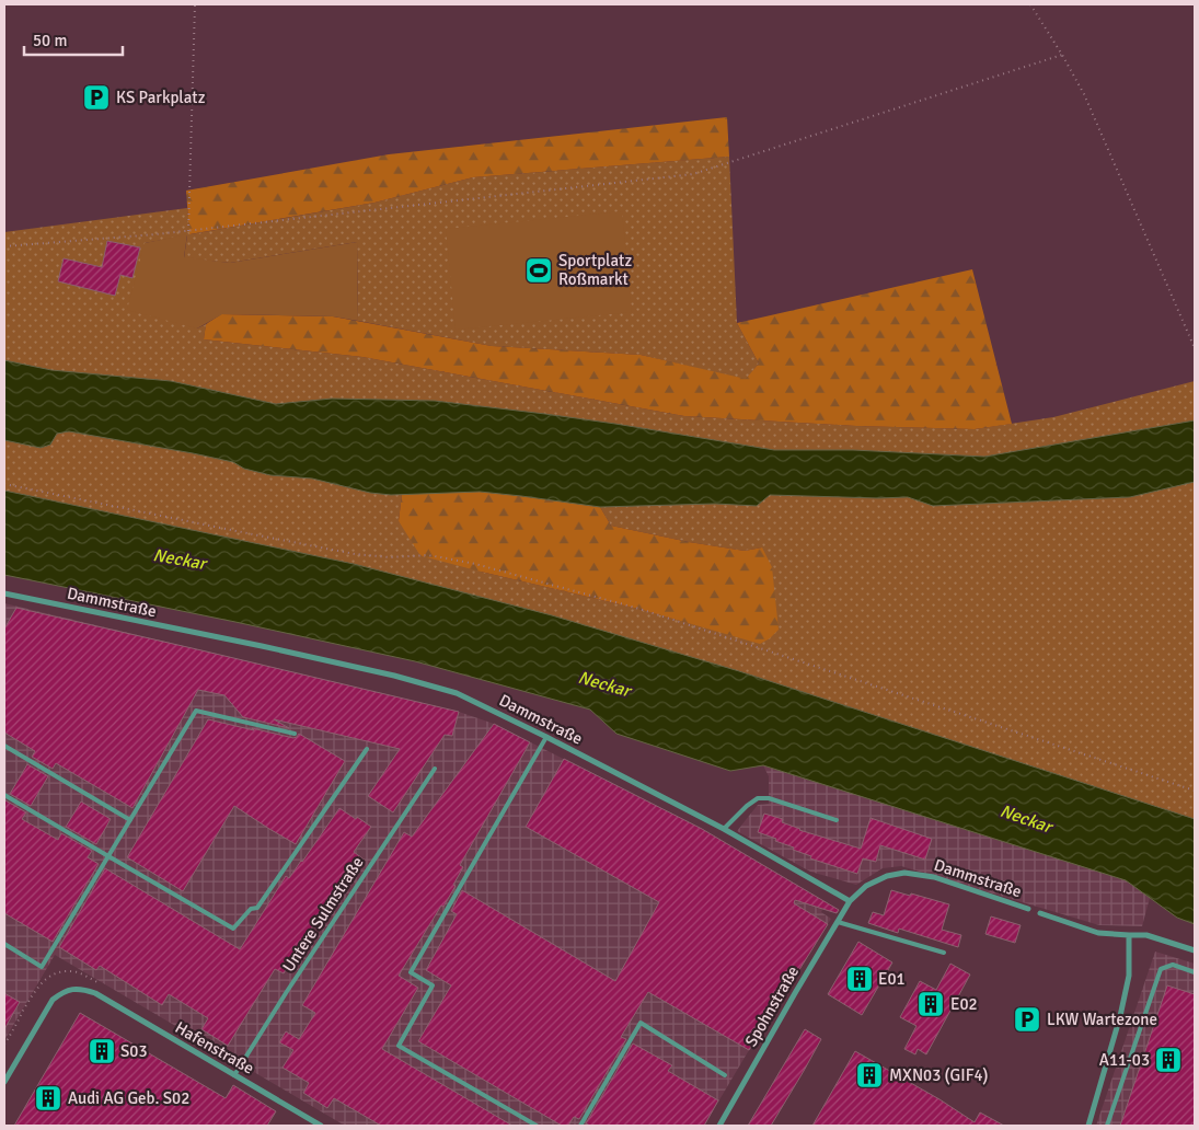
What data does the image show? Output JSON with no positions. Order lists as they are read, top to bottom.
{
  "streets": {
    "street": ["Dammstraße", "Spohnstraße", "Hafenstraße"],
    "lane": ["Untere Sulmstraße"]
  },
  "crossings": [
    ["Dammstraße", "Spohnstraße"],
    ["Untere Sulmstraße", "Hafenstraße"]
  ],
  "water": ["Neckar"],
  "places": {
    "parking": ["KS Parkplatz", "LKW Wartezone"],
    "sports": ["Sportplatz Roßmarkt"],
    "building": [
      "E01",
      "E02",
      "S03",
      "A11-03",
      "MXN03 (GIF4)",
      "Audi AG Geb. S02"
    ]
  },
  "scale_bar": "50 m"
}
